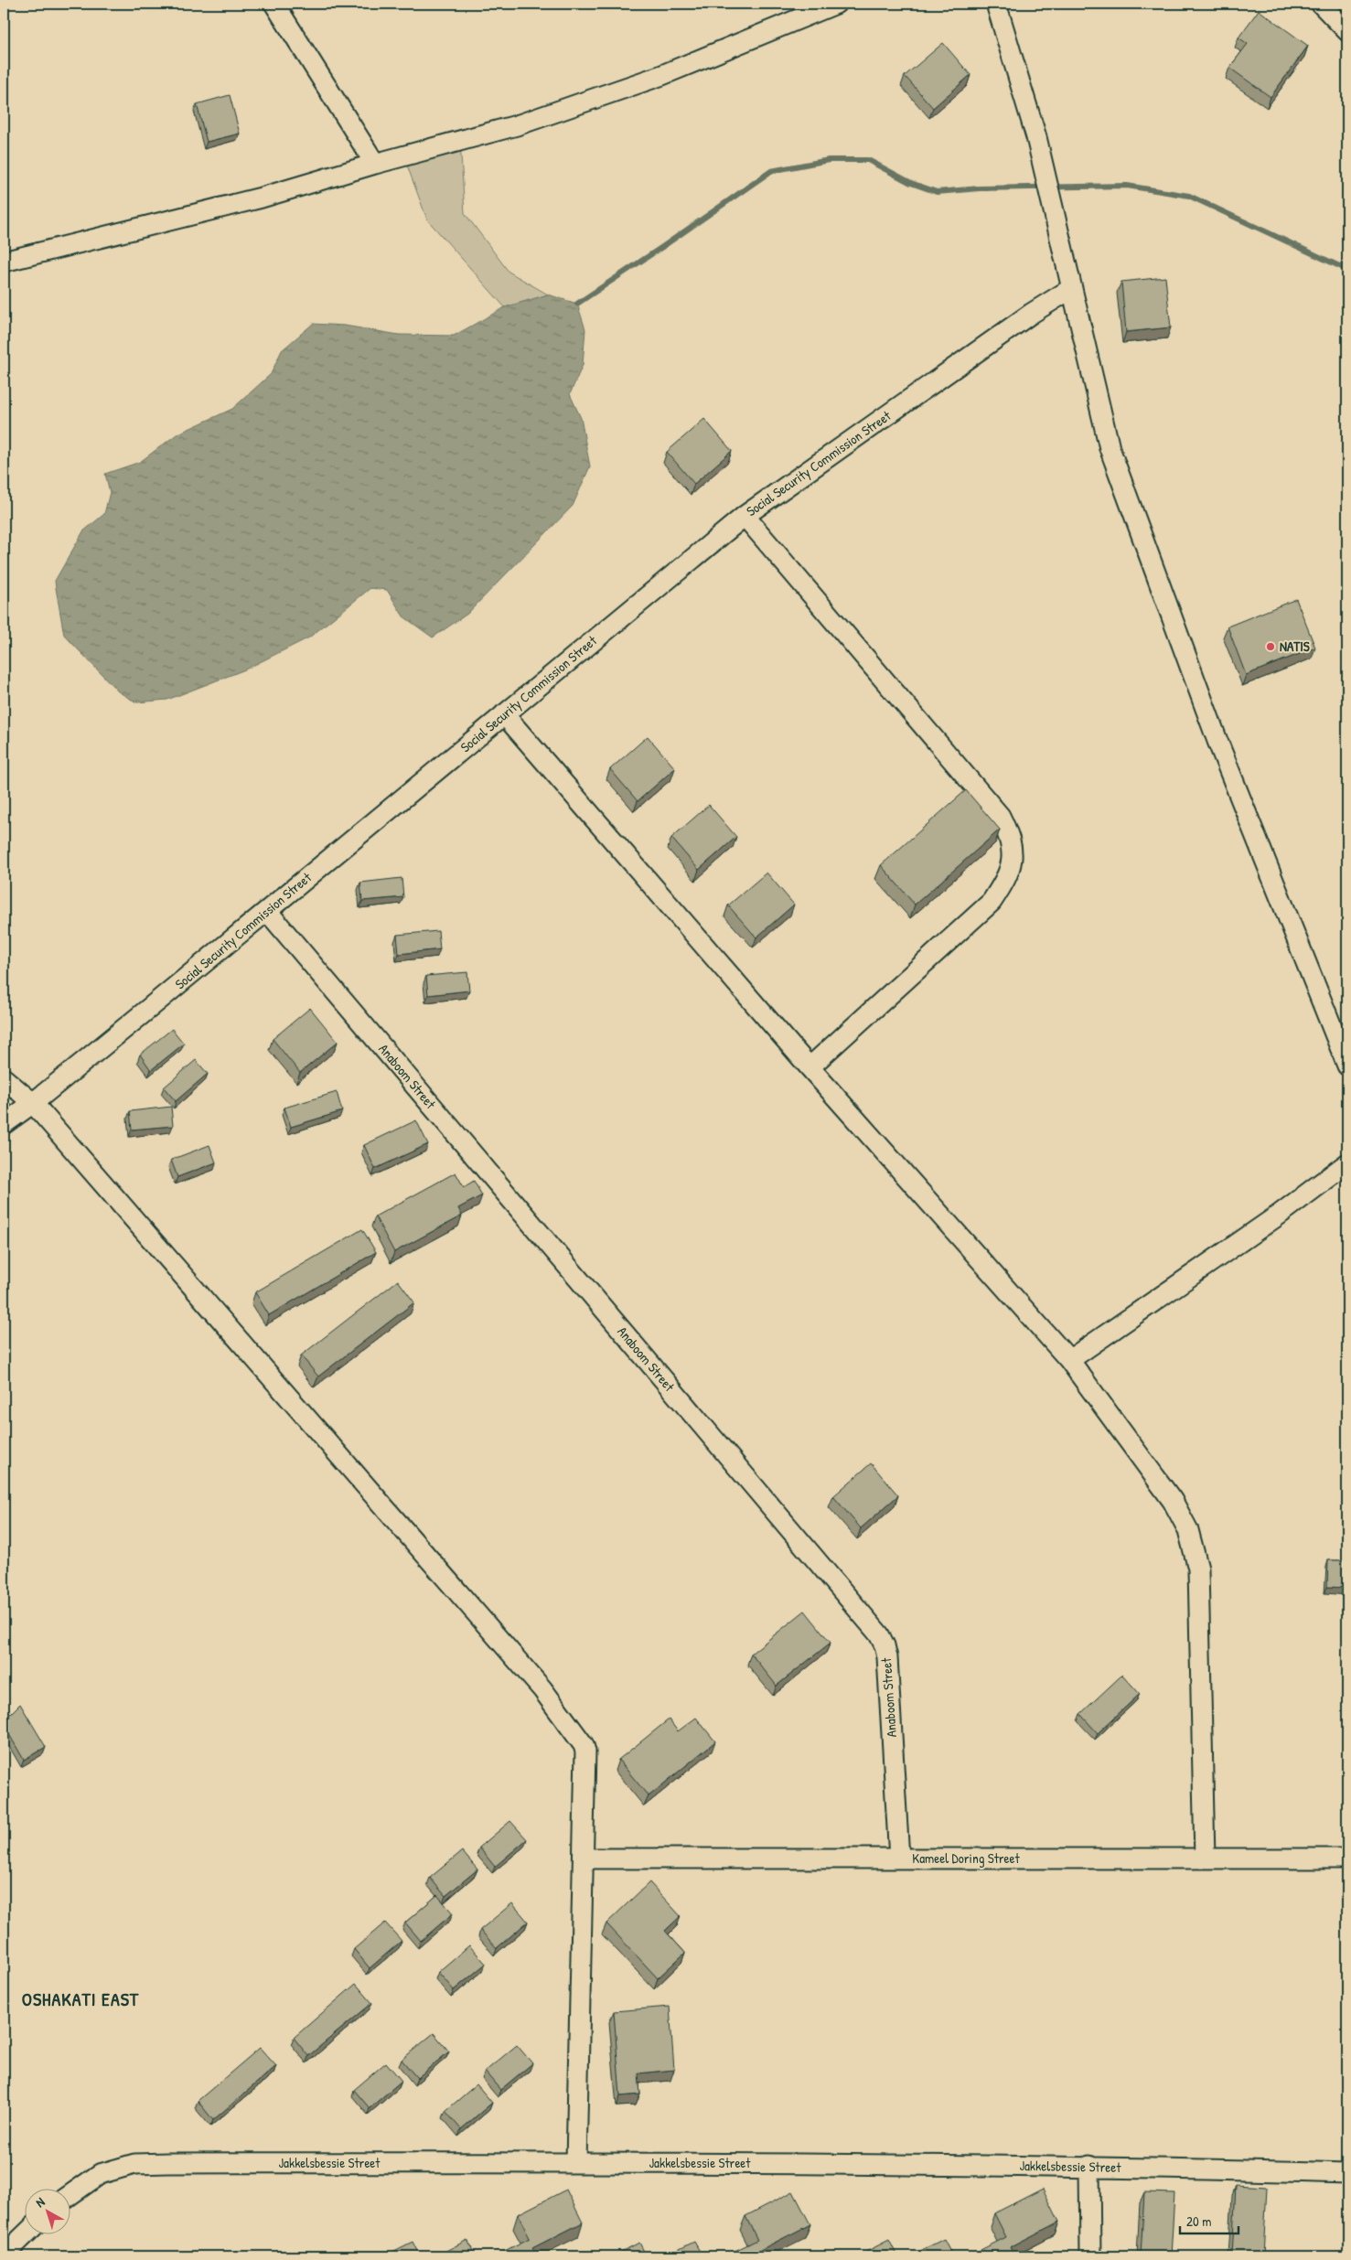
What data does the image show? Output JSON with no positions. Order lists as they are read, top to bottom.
{
  "streets": {
    "street": [
      "Social Security Commission Street",
      "Anaboom Street",
      "Kameel Doring Street",
      "Jakkelsbessie Street"
    ]
  },
  "crossings": [
    ["Social Security Commission Street", "Anaboom Street"],
    ["Anaboom Street", "Kameel Doring Street"]
  ],
  "districts": ["OSHAKATI EAST"],
  "places": ["NATIS"],
  "scale_bar": "20 m",
  "north": "top left"
}
